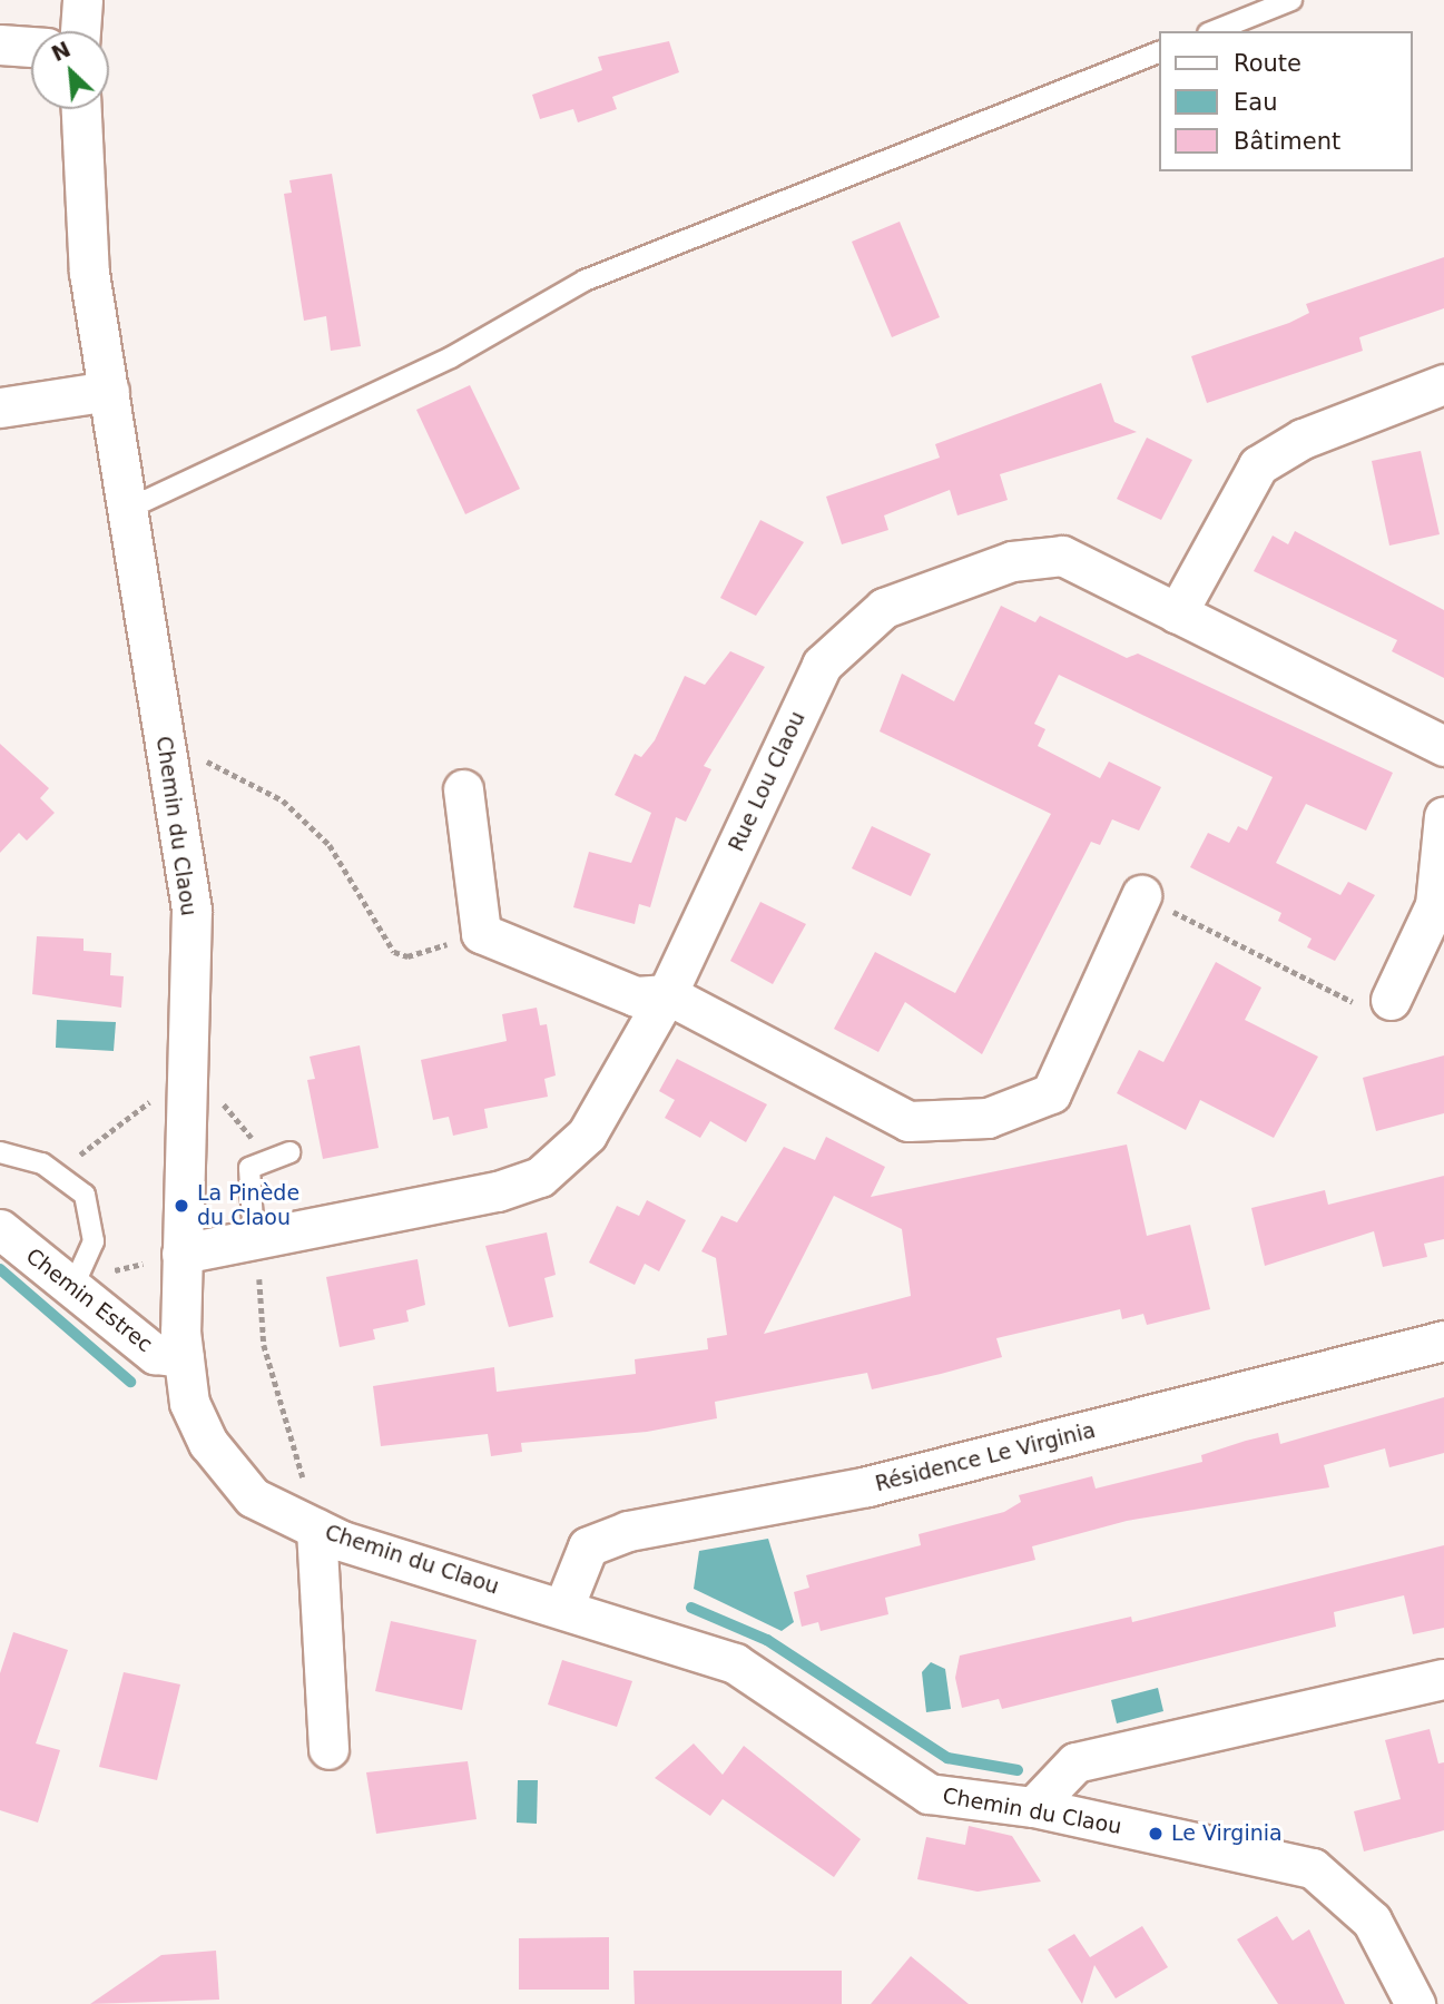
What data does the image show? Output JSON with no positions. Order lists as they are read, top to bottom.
{
  "streets": {
    "street": [
      "Rue Lou Claou",
      "Chemin du Claou",
      "Chemin Estrec",
      "Résidence Le Virginia"
    ]
  },
  "crossings": [
    ["Rue Lou Claou", "Chemin du Claou"],
    ["Chemin du Claou", "Chemin Estrec"],
    ["Chemin du Claou", "Résidence Le Virginia"]
  ],
  "places": ["La Pinède du Claou", "Le Virginia"],
  "legend": ["Route", "Eau", "Bâtiment"],
  "north": "top left"
}
